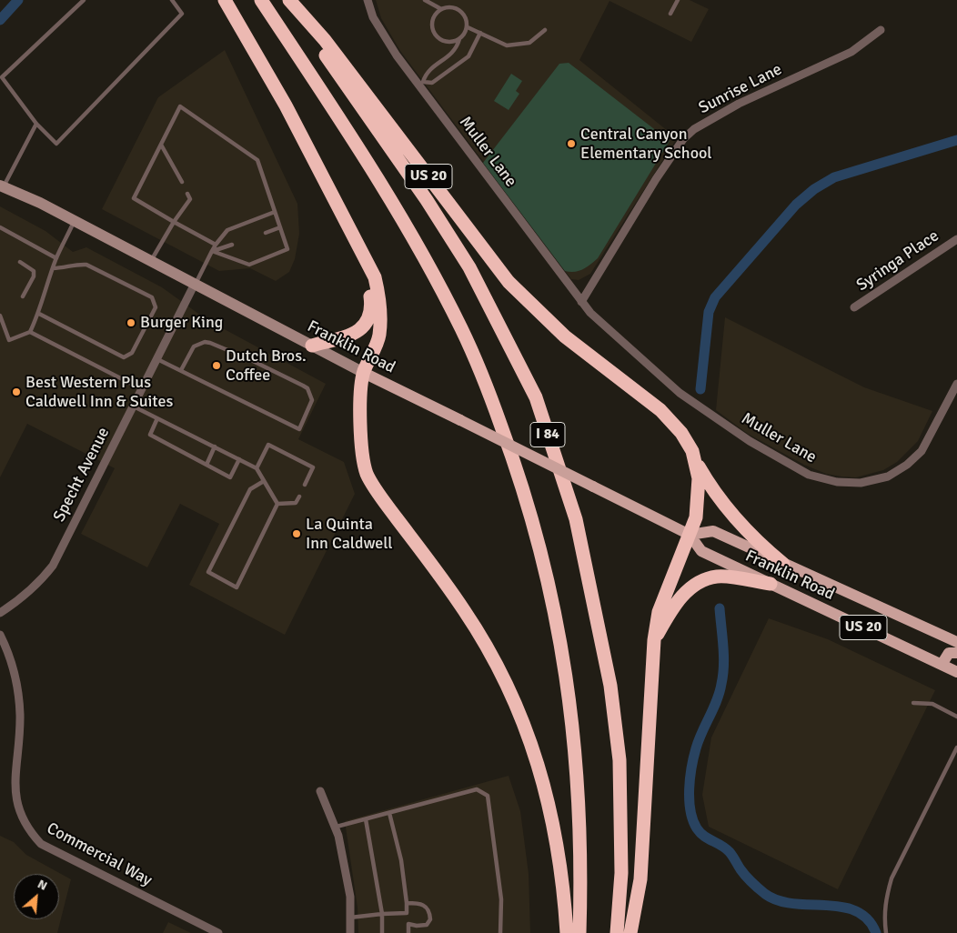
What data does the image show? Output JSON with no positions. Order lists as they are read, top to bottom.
{
  "streets": {
    "highway": ["US 20", "I 84"],
    "main road": ["Franklin Road"],
    "street": [
      "Sunrise Lane",
      "Muller Lane",
      "Syringa Place",
      "Specht Avenue",
      "Commercial Way"
    ]
  },
  "crossings": [
    ["Sunrise Lane", "Muller Lane"],
    ["US 20", "Franklin Road"],
    ["US 20", "I 84"],
    ["Franklin Road", "Specht Avenue"]
  ],
  "places": [
    "Central Canyon Elementary School",
    "Burger King",
    "Dutch Bros. Coffee",
    "Best Western Plus Caldwell Inn & Suites",
    "La Quinta Inn Caldwell"
  ],
  "north": "top right"
}
